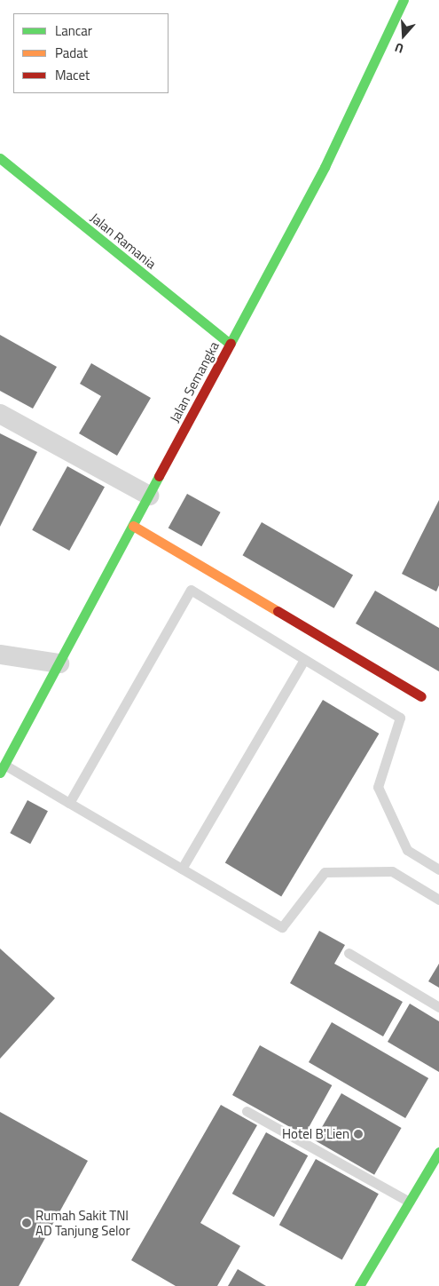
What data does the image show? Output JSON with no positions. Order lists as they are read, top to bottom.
{
  "streets": {
    "main road": ["Jalan Ramania", "Jalan Semangka"]
  },
  "crossings": [
    ["Jalan Ramania", "Jalan Semangka"]
  ],
  "places": ["Hotel B'Lien", "Rumah Sakit TNI AD Tanjung Selor"],
  "legend": ["Lancar", "Padat", "Macet"],
  "north": "bottom"
}
